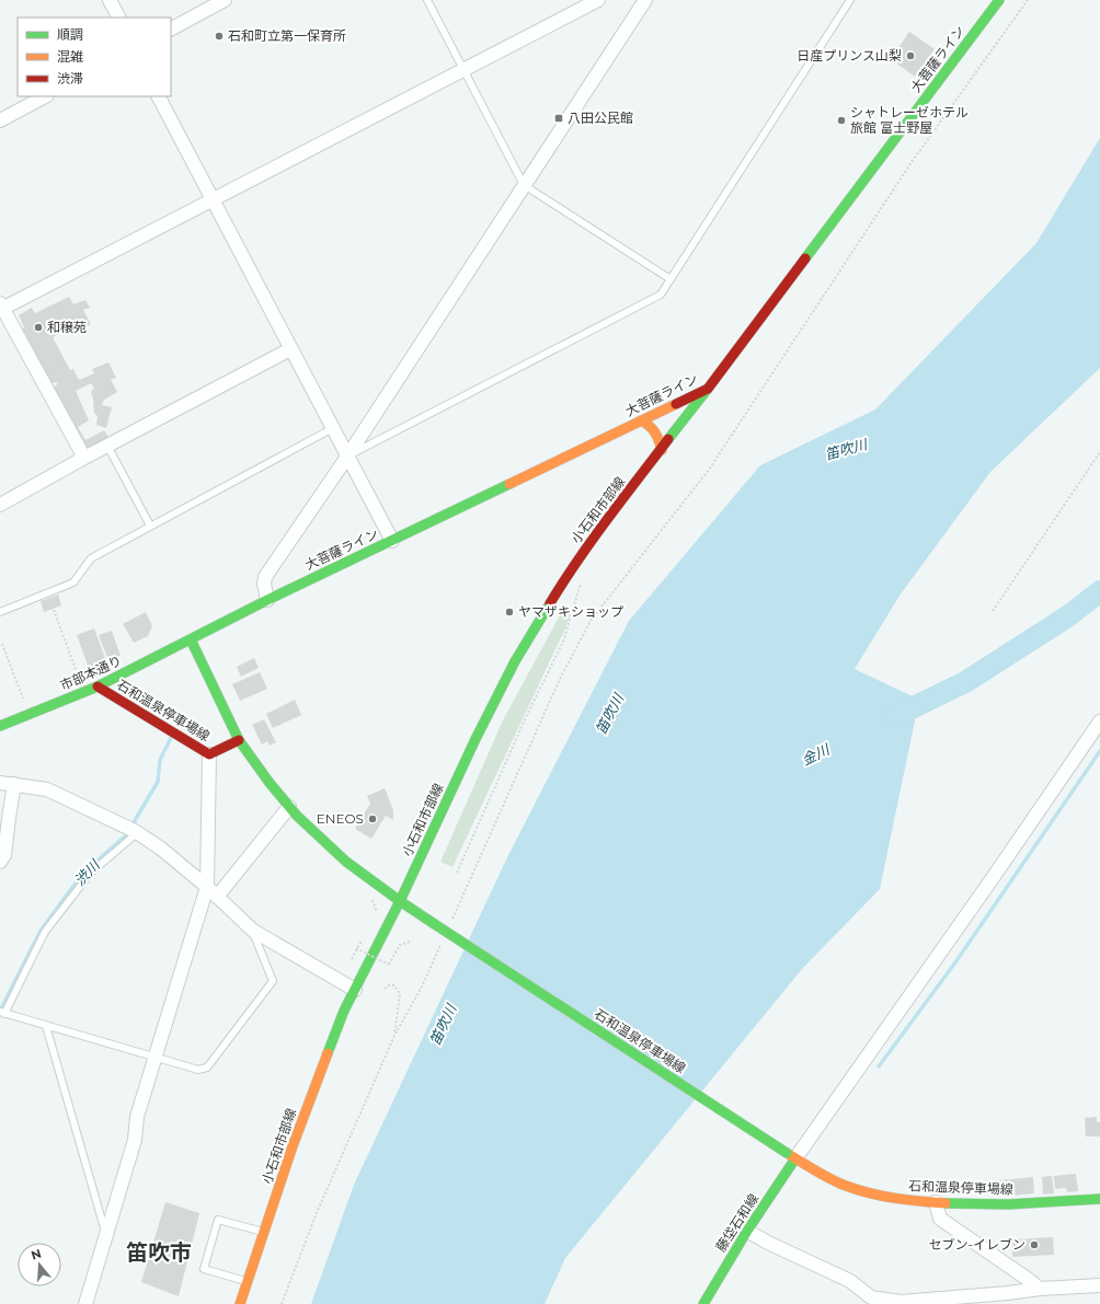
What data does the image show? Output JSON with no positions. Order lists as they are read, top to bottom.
{
  "streets": {
    "main road": [
      "大菩薩ライン",
      "小石和市部線",
      "市部本通り",
      "石和温泉停車場線",
      "藤垈石和線"
    ]
  },
  "crossings": [
    ["大菩薩ライン", "小石和市部線"],
    ["大菩薩ライン", "市部本通り"],
    ["大菩薩ライン", "石和温泉停車場線"],
    ["小石和市部線", "石和温泉停車場線"],
    ["市部本通り", "石和温泉停車場線"],
    ["石和温泉停車場線", "藤垈石和線"]
  ],
  "districts": ["笛吹市"],
  "water": ["笛吹川", "金川", "渋川"],
  "places": {
    "other": [
      "石和町立第一保育所",
      "日産プリンス山梨",
      "シャトレーゼホテル 旅館 富士野屋",
      "和穣苑",
      "ヤマザキショップ",
      "ENEOS",
      "セブン-イレブン"
    ],
    "transit": ["八田公民館"]
  },
  "legend": ["順調", "混雑", "渋滞"],
  "north": "top"
}
